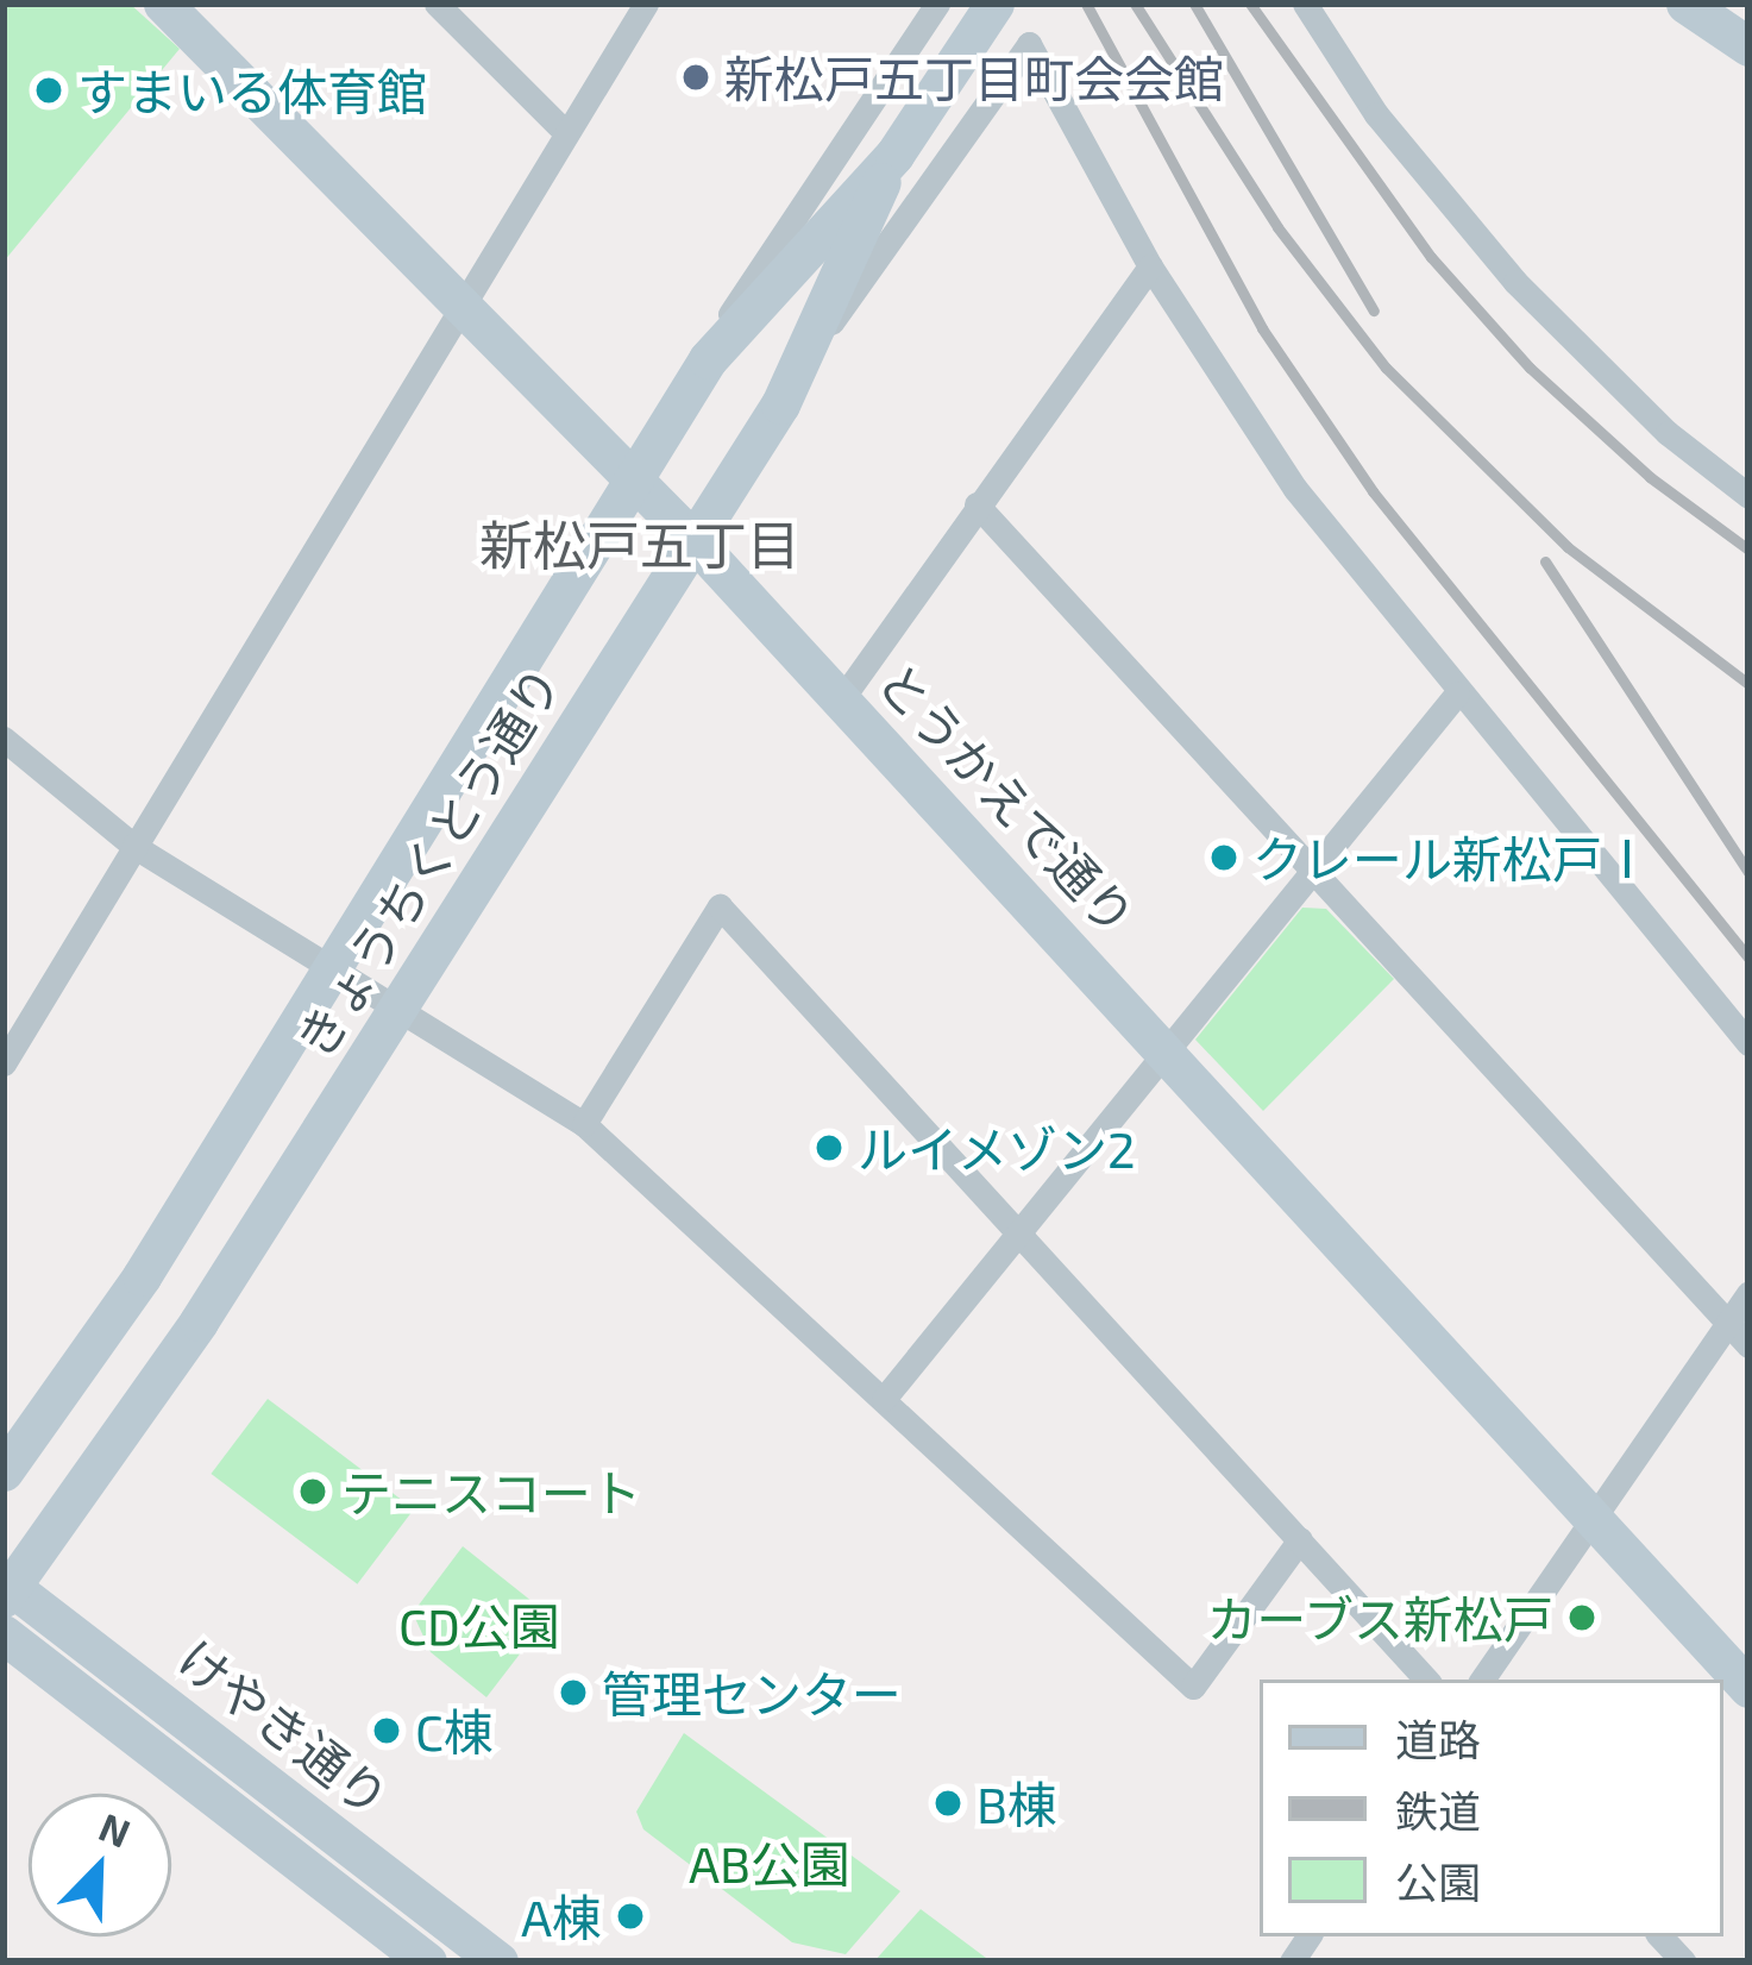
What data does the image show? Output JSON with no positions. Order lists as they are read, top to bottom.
{
  "streets": {
    "street": ["とうかえで通り", "きょうちくとう通り", "けやき通り"]
  },
  "crossings": [
    ["とうかえで通り", "きょうちくとう通り"],
    ["きょうちくとう通り", "けやき通り"]
  ],
  "districts": ["新松戸五丁目"],
  "parks": ["CD公園", "AB公園"],
  "places": [
    "新松戸五丁目町会会館",
    "すまいる体育館",
    "クレール新松戸Ⅰ",
    "ルイメゾン2",
    "テニスコート",
    "カーブス新松戸",
    "管理センター",
    "C棟",
    "B棟",
    "A棟"
  ],
  "legend": ["道路", "鉄道", "公園"],
  "north": "top right"
}
